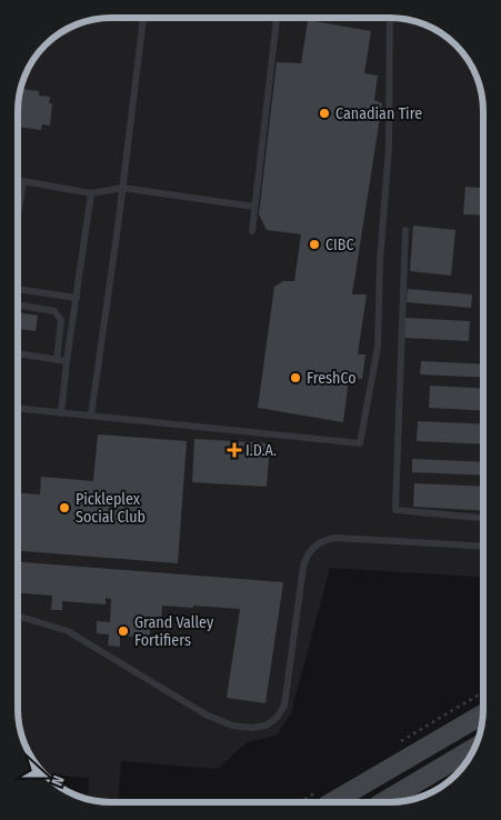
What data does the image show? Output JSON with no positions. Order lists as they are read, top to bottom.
{
  "places": {
    "other": [
      "Canadian Tire",
      "CIBC",
      "FreshCo",
      "Pickleplex Social Club",
      "Grand Valley Fortifiers"
    ],
    "health": ["I.D.A."]
  },
  "north": "right"
}
